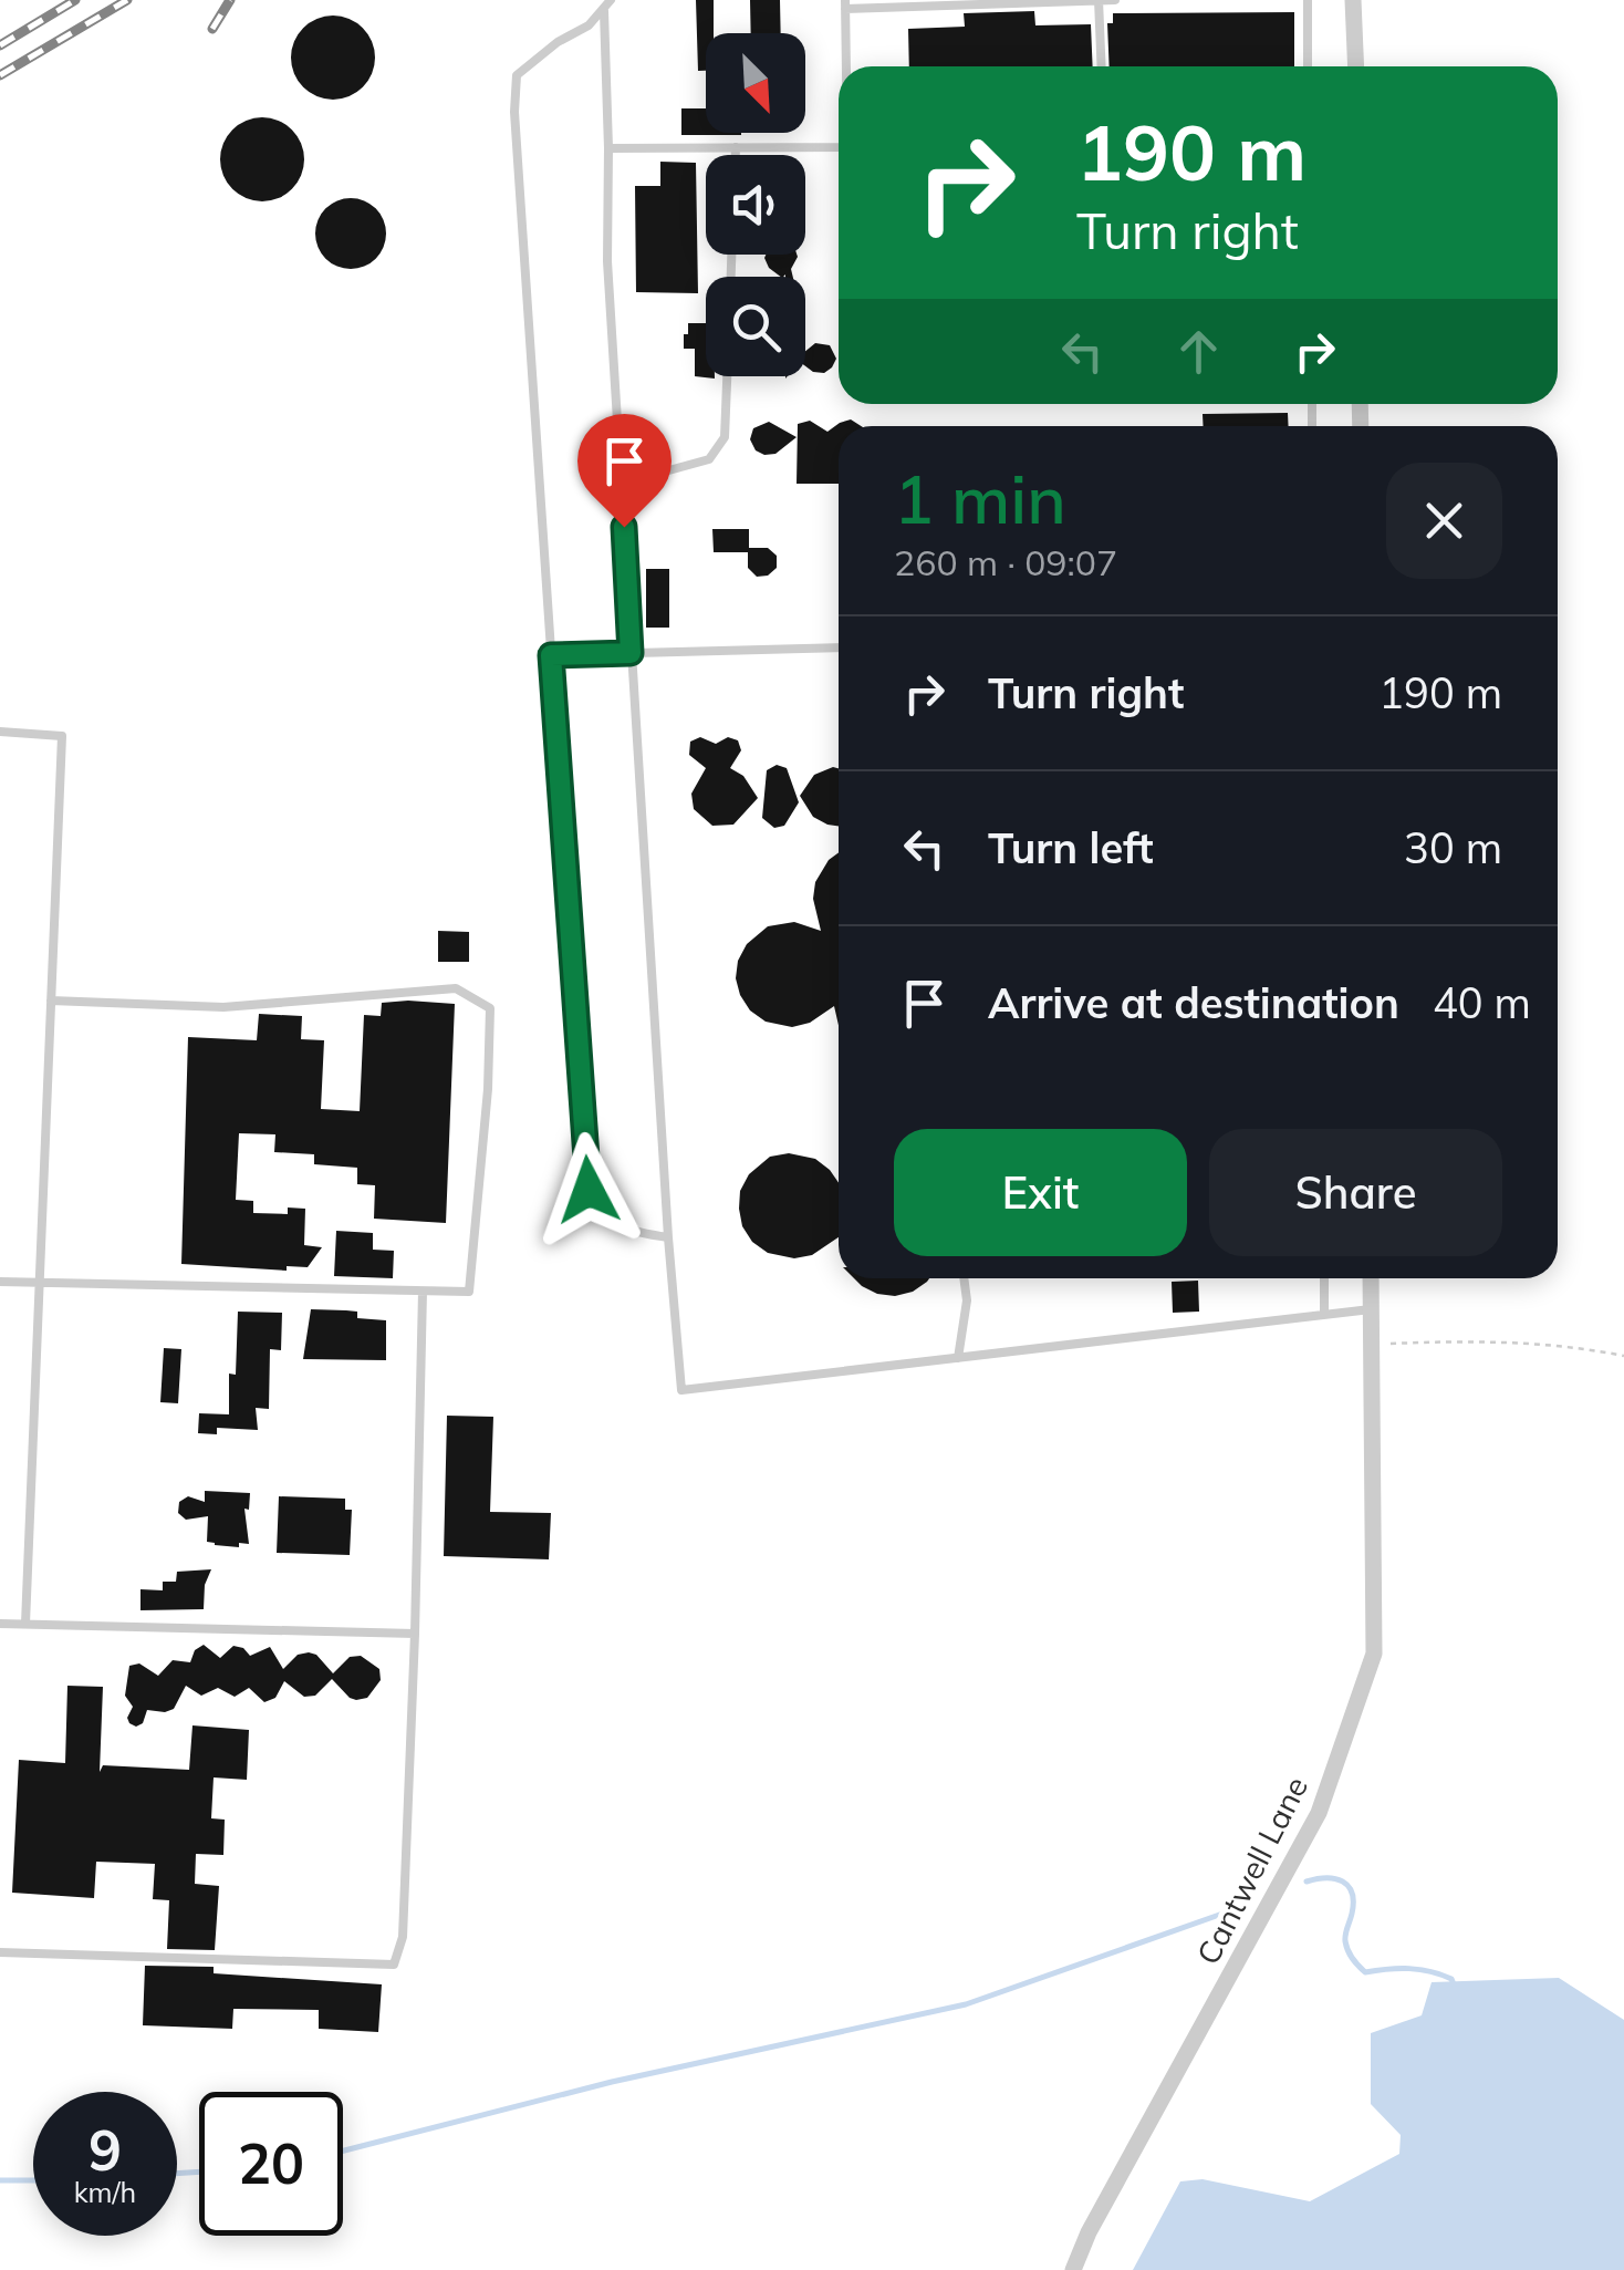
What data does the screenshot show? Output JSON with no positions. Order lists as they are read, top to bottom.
{
  "streets": {
    "street": ["Cantwell Lane"]
  },
  "north": "bottom right",
  "page": {
    "turn": ["190 m", "Turn right"],
    "heading": ["1 min", "260 m · 09:07"],
    "list": [
      {
        "name": "Turn right",
        "value": "190 m"
      },
      {
        "name": "Turn left",
        "value": "30 m"
      },
      {
        "name": "Arrive at destination",
        "value": "40 m"
      }
    ],
    "buttons": ["Exit", "Share"],
    "speed": "9 km/h",
    "limit": "20"
  }
}
